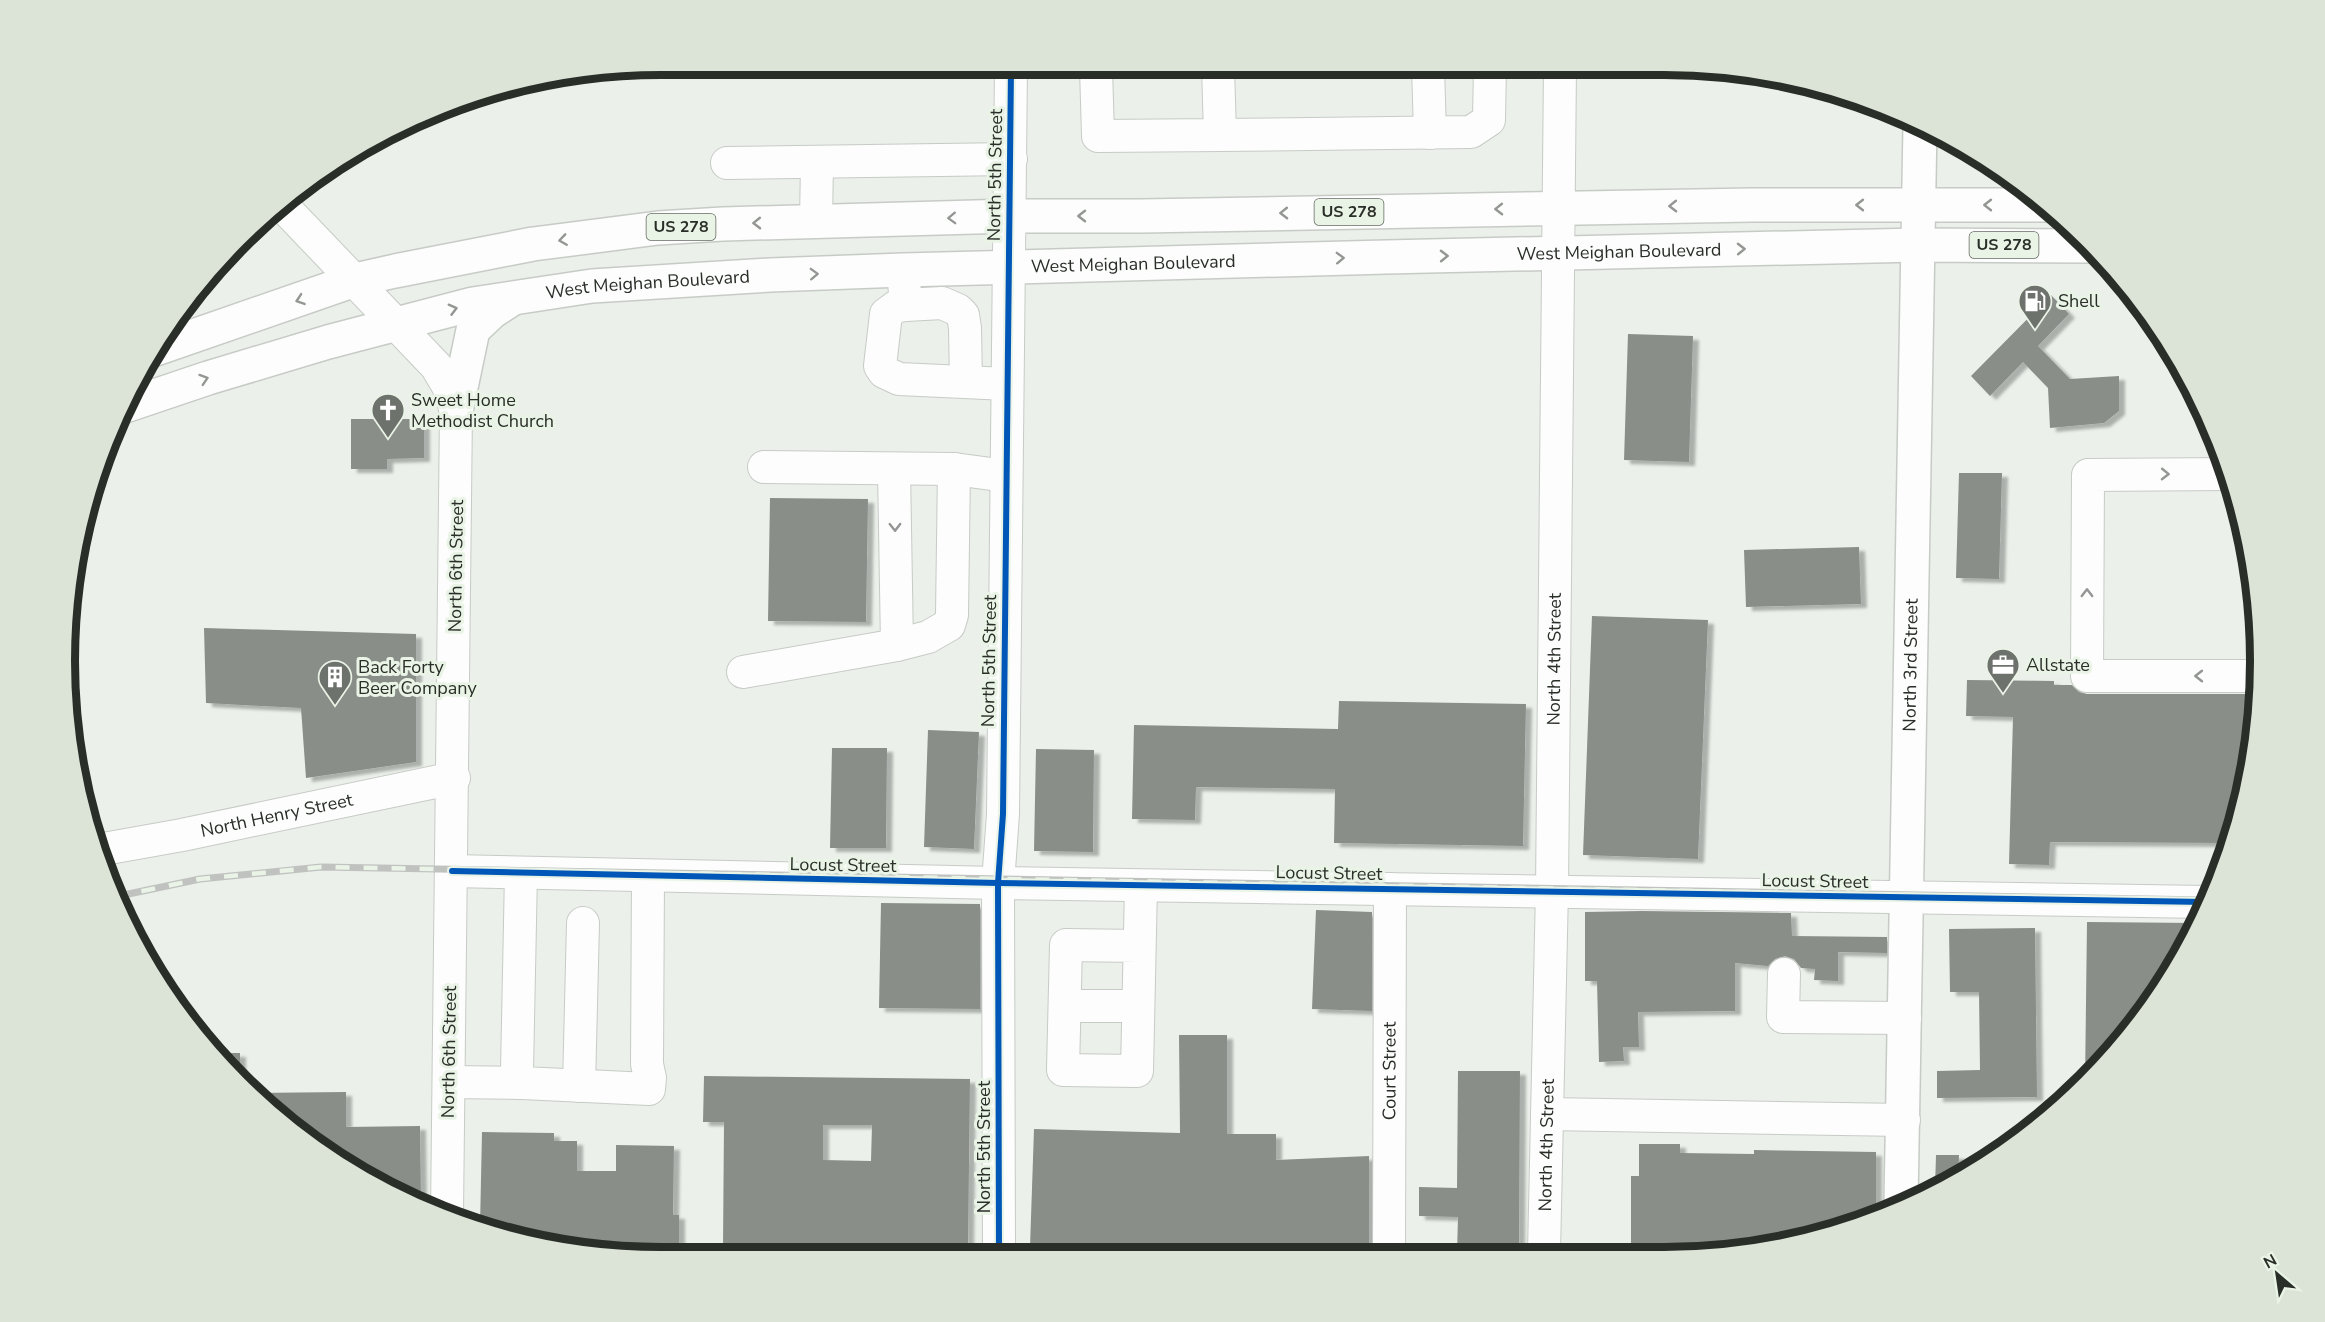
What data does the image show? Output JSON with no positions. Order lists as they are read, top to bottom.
{
  "streets": {
    "main road": ["US 278", "West Meighan Boulevard", "North 3rd Street"],
    "street": [
      "North 5th Street",
      "North 6th Street",
      "North 4th Street",
      "North Henry Street",
      "Locust Street",
      "Court Street"
    ]
  },
  "crossings": [
    ["North 5th Street", "US 278"],
    ["North 5th Street", "West Meighan Boulevard"],
    ["North 5th Street", "Locust Street"],
    ["US 278", "North 6th Street"],
    ["US 278", "North 4th Street"],
    ["US 278", "North 3rd Street"],
    ["West Meighan Boulevard", "North 6th Street"],
    ["West Meighan Boulevard", "North 4th Street"],
    ["West Meighan Boulevard", "North 3rd Street"],
    ["North 6th Street", "North Henry Street"],
    ["North 6th Street", "Locust Street"],
    ["North 4th Street", "Locust Street"],
    ["North 3rd Street", "Locust Street"],
    ["Locust Street", "Court Street"]
  ],
  "places": {
    "fuel station": ["Shell"],
    "church": ["Sweet Home Methodist Church"],
    "office": ["Allstate"],
    "building": ["Back Forty Beer Company"]
  },
  "north": "top left"
}
